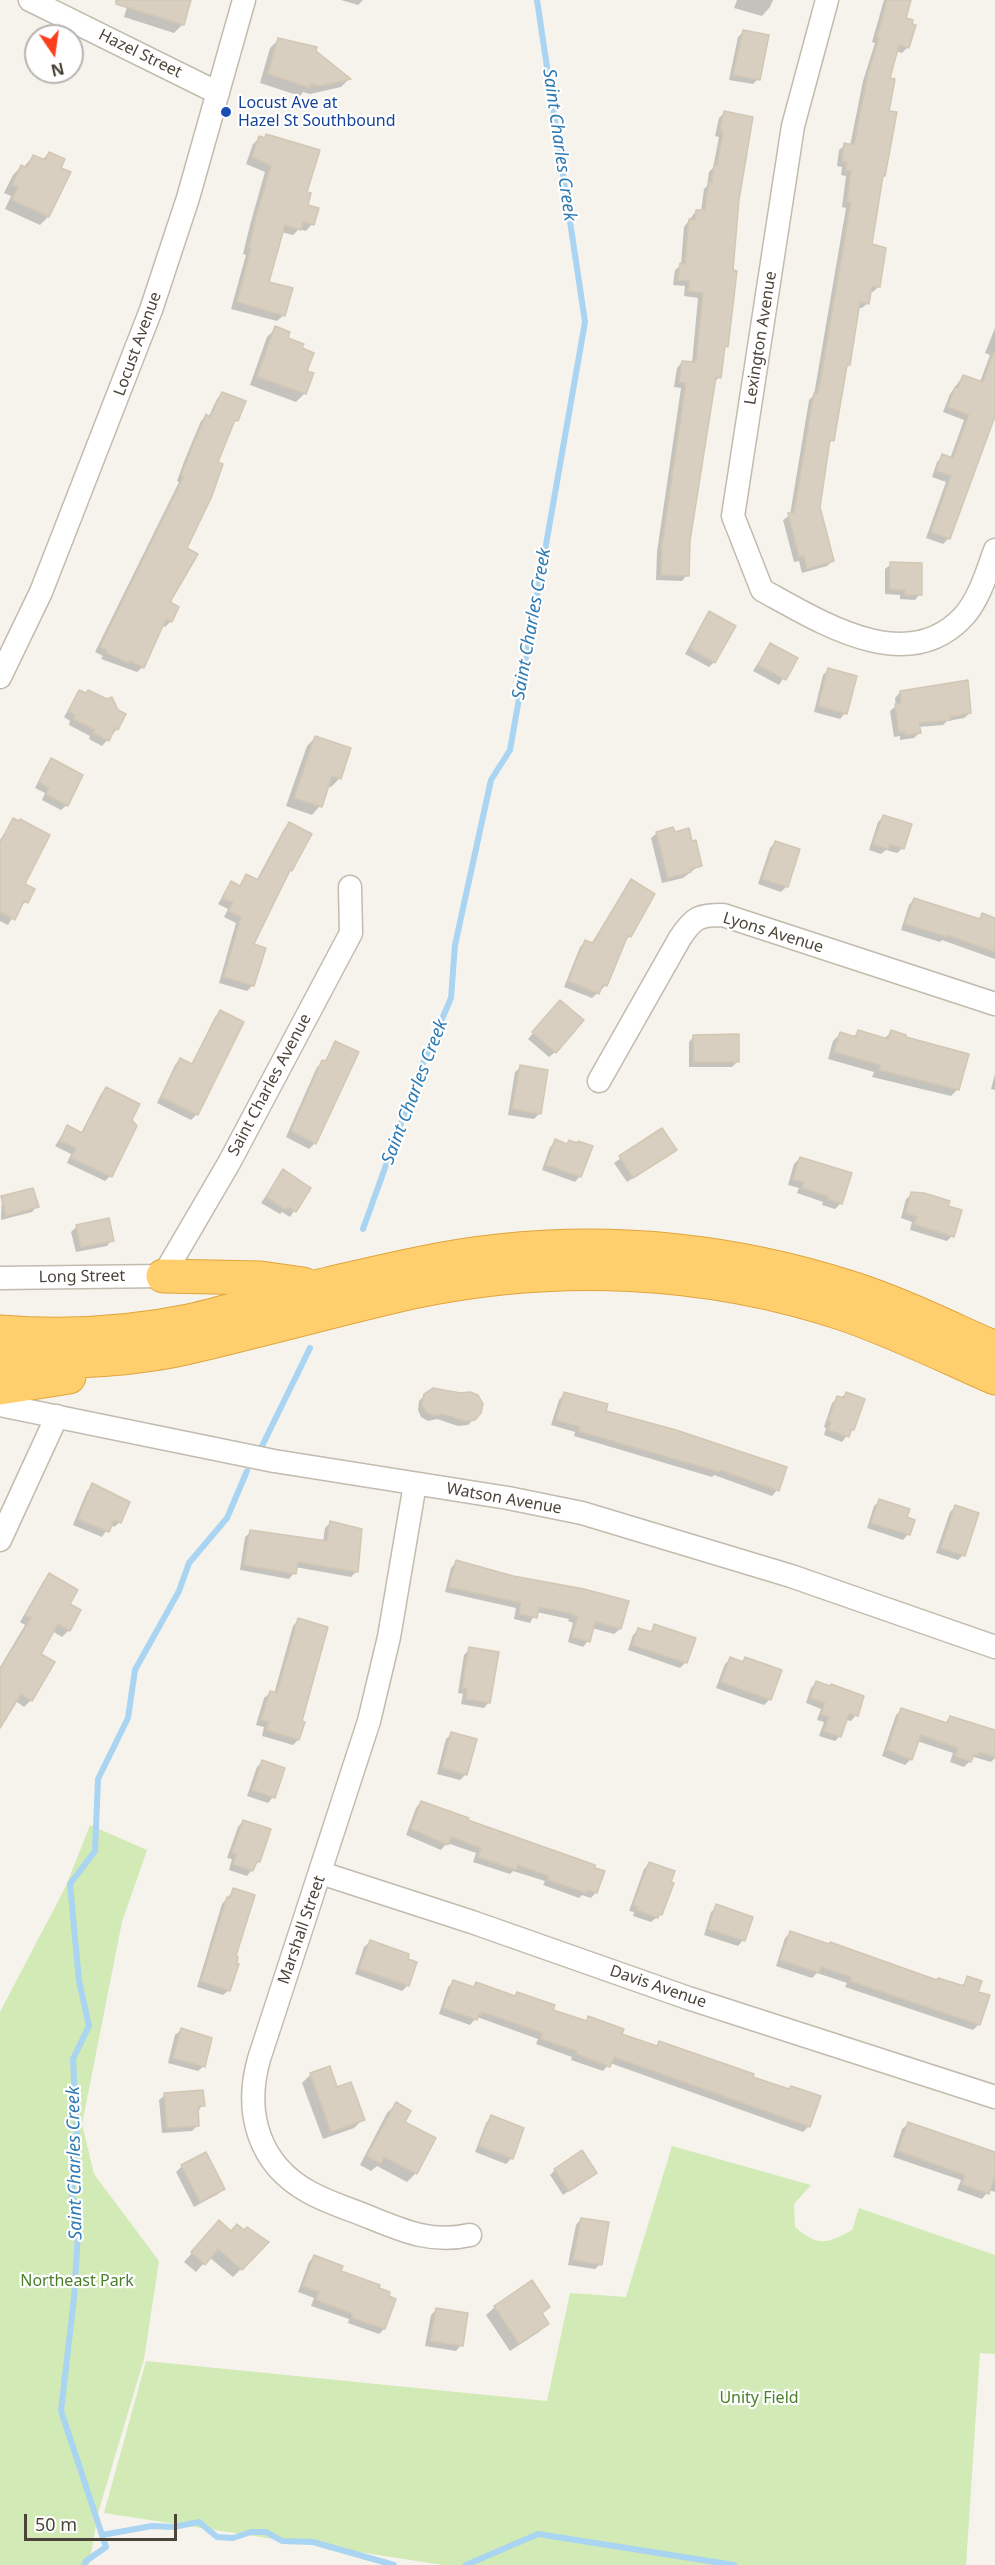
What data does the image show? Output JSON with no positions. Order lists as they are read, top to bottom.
{
  "streets": {
    "street": [
      "Hazel Street",
      "Lexington Avenue",
      "Locust Avenue",
      "Lyons Avenue",
      "Saint Charles Avenue",
      "Long Street",
      "Watson Avenue",
      "Marshall Street",
      "Davis Avenue"
    ]
  },
  "crossings": [
    ["Hazel Street", "Locust Avenue"],
    ["Saint Charles Avenue", "Long Street"],
    ["Watson Avenue", "Marshall Street"],
    ["Marshall Street", "Davis Avenue"]
  ],
  "water": ["Saint Charles Creek"],
  "parks": ["Northeast Park", "Unity Field"],
  "places": ["Locust Ave at Hazel St Southbound"],
  "scale_bar": "50 m",
  "north": "bottom"
}
